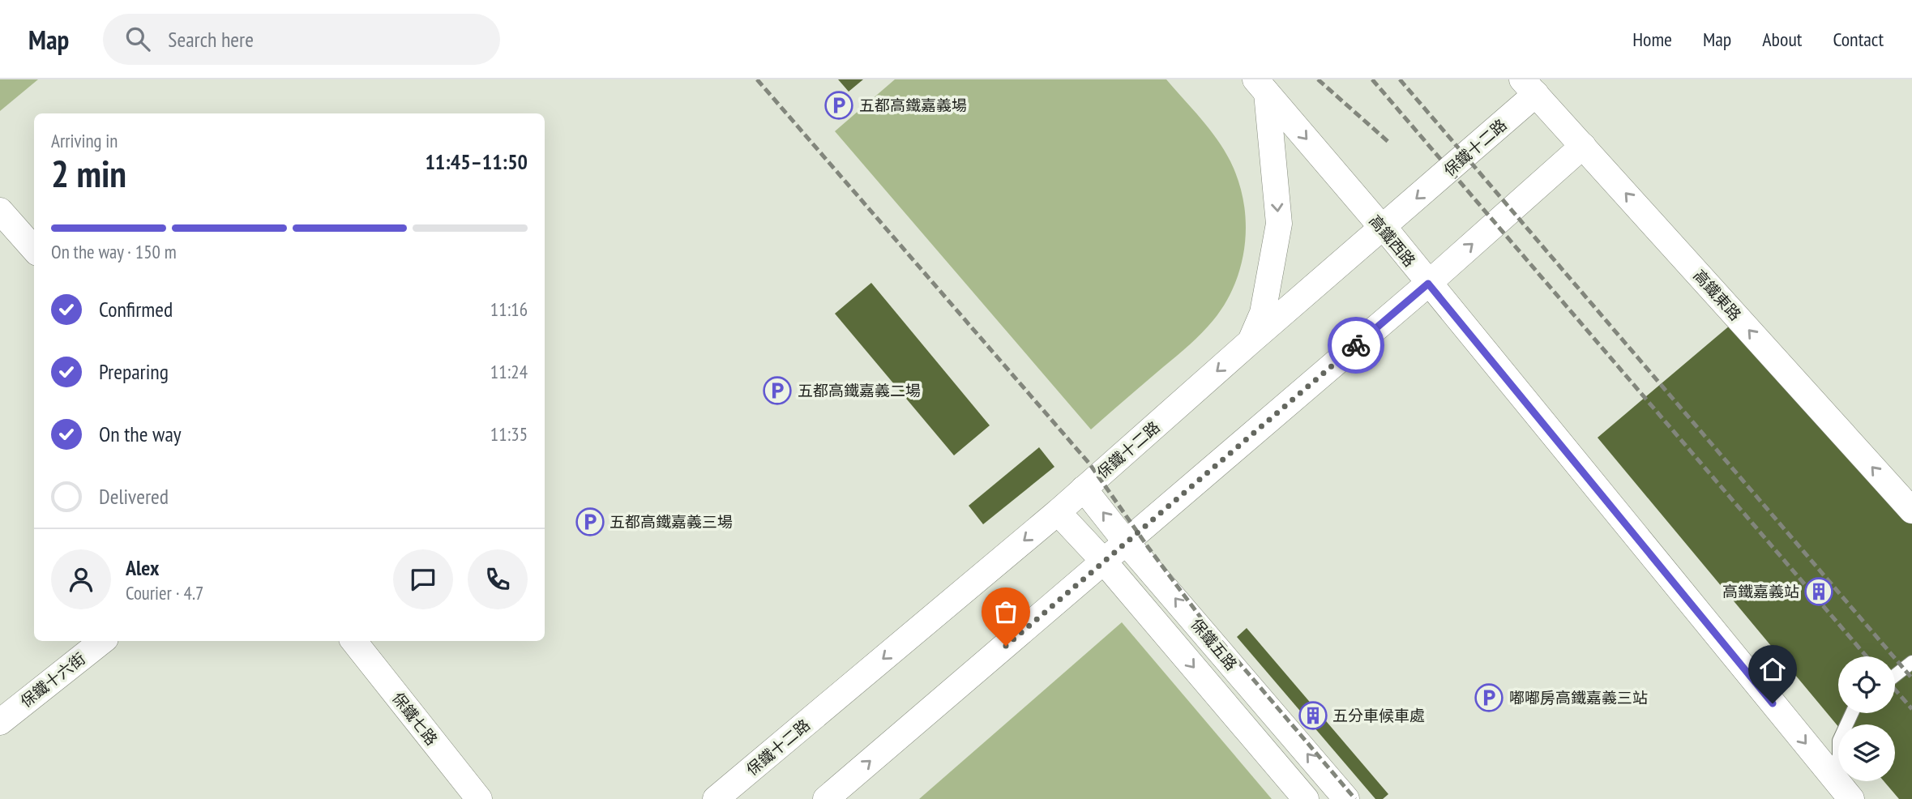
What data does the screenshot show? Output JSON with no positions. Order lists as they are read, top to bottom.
{
  "streets": {
    "street": [
      "保鐵十二路",
      "高鐵西路",
      "高鐵東路",
      "保鐵五路",
      "保鐵十六街",
      "保鐵七路"
    ]
  },
  "crossings": [
    ["保鐵十二路", "高鐵西路"],
    ["保鐵十二路", "高鐵東路"],
    ["保鐵十二路", "保鐵五路"]
  ],
  "one_way": ["高鐵西路", "高鐵東路"],
  "places": {
    "parking": [
      "五都高鐵嘉義場",
      "五都高鐵嘉義二場",
      "五都高鐵嘉義三場",
      "嘟嘟房高鐵嘉義三站"
    ],
    "building": ["高鐵嘉義站", "五分車候車處"]
  },
  "page": {
    "header": "Map",
    "search": "Search here",
    "nav": [
      "Home",
      "Map",
      "About",
      "Contact"
    ],
    "heading": ["2 min", "Arriving in", "11:45–11:50"],
    "panel": ["Alex", "Courier · 4.7"],
    "bar": "On the way · 150 m",
    "list": [
      ["Confirmed", "11:16"],
      ["Preparing", "11:24"],
      ["On the way", "11:35"],
      "Delivered"
    ]
  }
}
